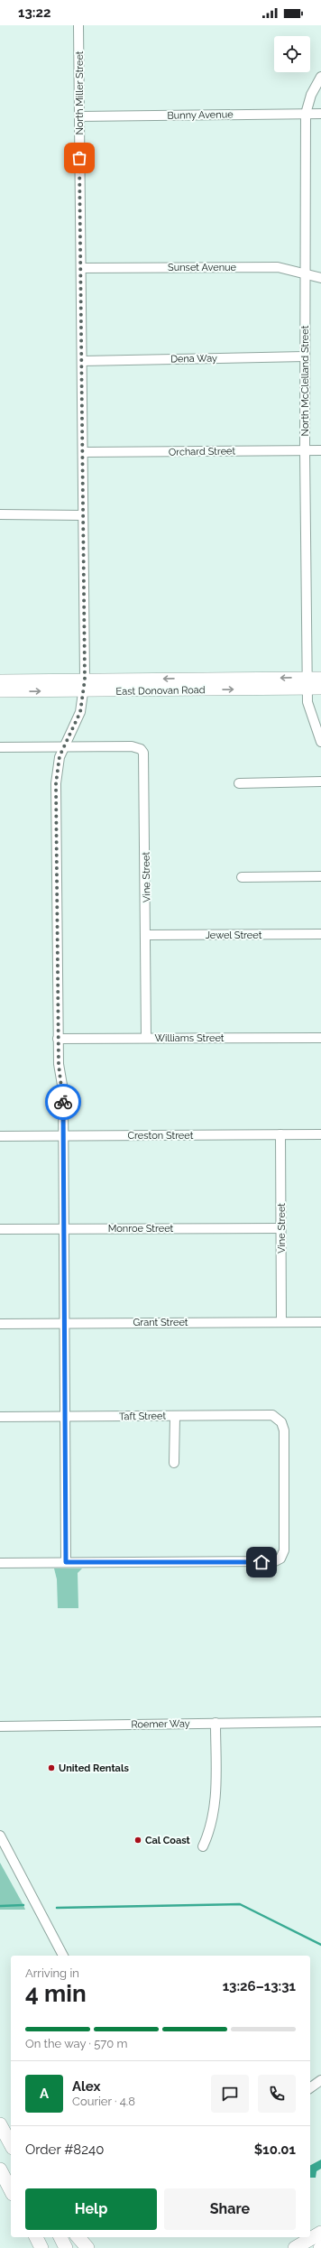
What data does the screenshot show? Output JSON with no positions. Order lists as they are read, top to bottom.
{
  "streets": {
    "main road": ["East Donovan Road"],
    "street": [
      "North Miller Street",
      "Bunny Avenue",
      "Sunset Avenue",
      "Dena Way",
      "North McClelland Street",
      "Orchard Street",
      "Vine Street",
      "Jewel Street",
      "Williams Street",
      "Creston Street",
      "Monroe Street",
      "Grant Street",
      "Taft Street",
      "Roemer Way"
    ]
  },
  "crossings": [
    ["North Miller Street", "Bunny Avenue"],
    ["North Miller Street", "Sunset Avenue"],
    ["North Miller Street", "Dena Way"],
    ["North Miller Street", "Orchard Street"],
    ["North Miller Street", "East Donovan Road"],
    ["North Miller Street", "Vine Street"],
    ["North Miller Street", "Williams Street"],
    ["North Miller Street", "Creston Street"],
    ["North Miller Street", "Monroe Street"],
    ["North Miller Street", "Grant Street"],
    ["North Miller Street", "Taft Street"],
    ["Bunny Avenue", "North McClelland Street"],
    ["Sunset Avenue", "North McClelland Street"],
    ["Dena Way", "North McClelland Street"],
    ["North McClelland Street", "Orchard Street"],
    ["North McClelland Street", "East Donovan Road"],
    ["Vine Street", "Jewel Street"],
    ["Vine Street", "Williams Street"],
    ["Vine Street", "Creston Street"],
    ["Vine Street", "Monroe Street"],
    ["Vine Street", "Grant Street"]
  ],
  "places": ["United Rentals", "Cal Coast"],
  "page": {
    "status": "13:22",
    "heading": ["4 min", "Arriving in", "13:26–13:31"],
    "panel": [
      "Alex",
      "Courier · 4.8",
      "Order #8240",
      "$10.01"
    ],
    "bar": "On the way · 570 m",
    "round": "A",
    "buttons": ["Help", "Share"]
  }
}
